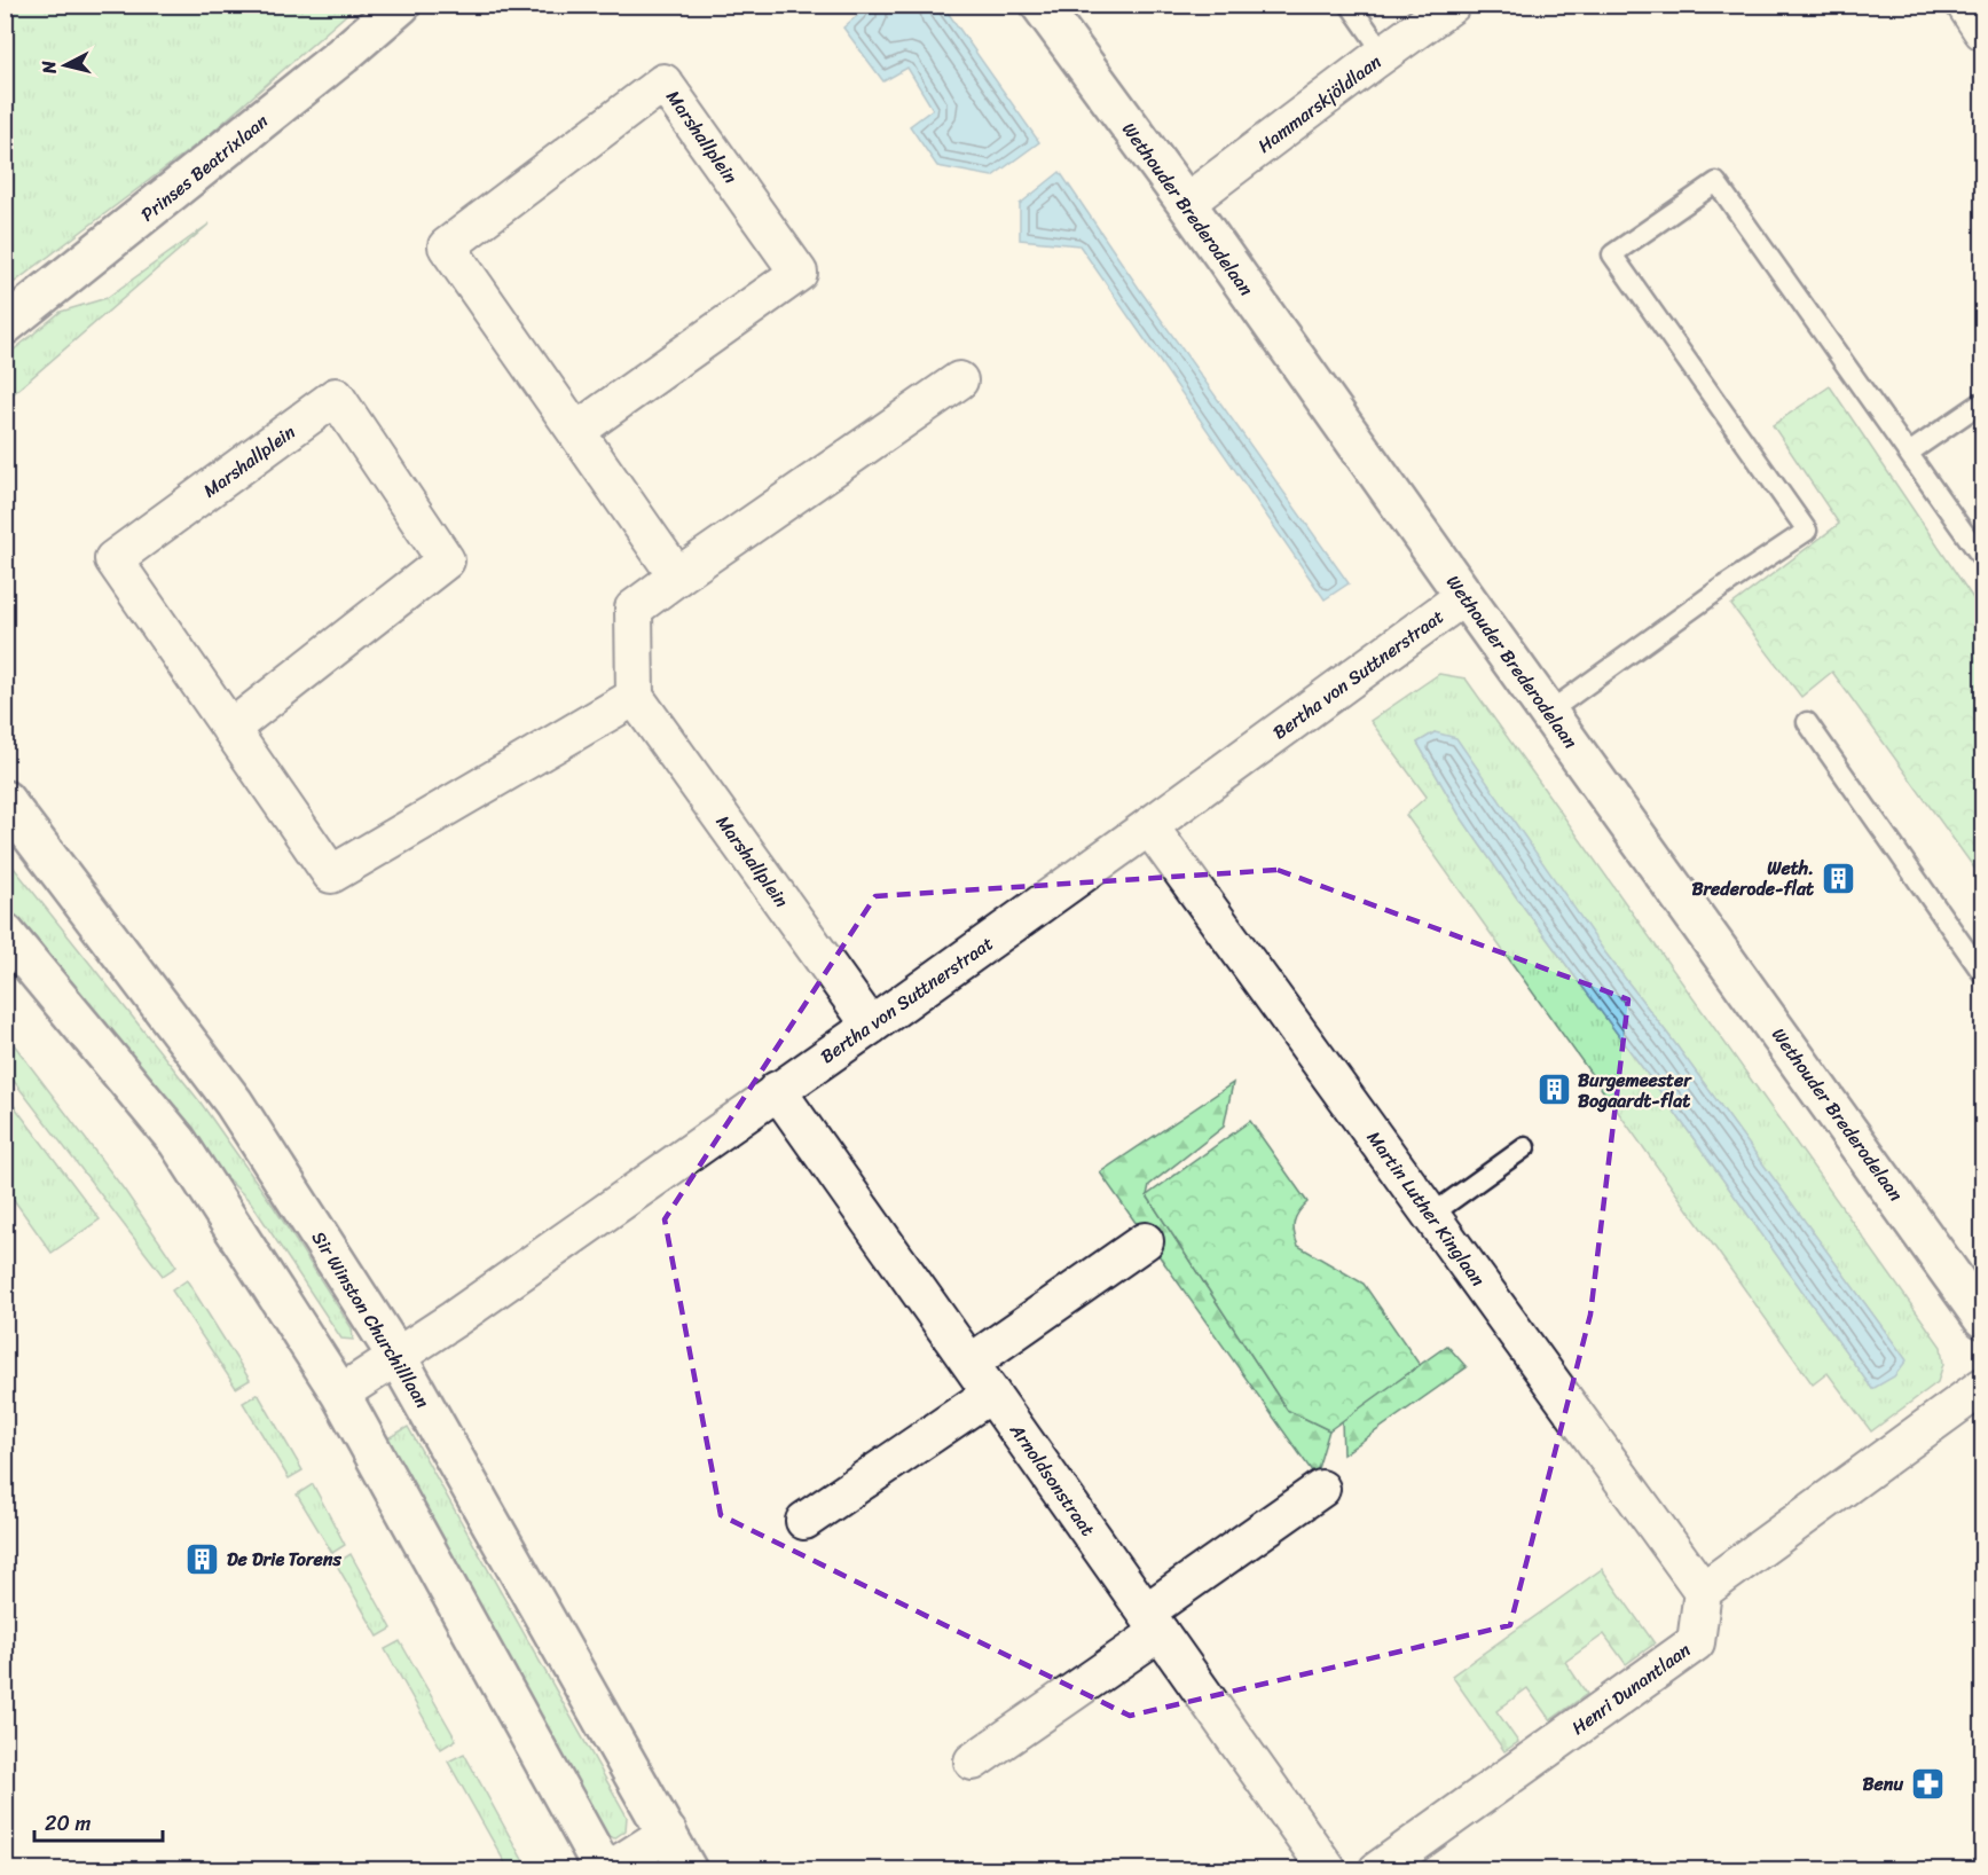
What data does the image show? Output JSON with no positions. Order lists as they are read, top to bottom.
{
  "streets": {
    "street": [
      "Hammarskjöldlaan",
      "Marshallplein",
      "Prinses Beatrixlaan",
      "Wethouder Brederodelaan",
      "Bertha von Suttnerstraat",
      "Martin Luther Kinglaan",
      "Sir Winston Churchilllaan",
      "Arnoldsonstraat",
      "Henri Dunantlaan"
    ]
  },
  "crossings": [
    ["Hammarskjöldlaan", "Wethouder Brederodelaan"],
    ["Marshallplein", "Bertha von Suttnerstraat"],
    ["Wethouder Brederodelaan", "Bertha von Suttnerstraat"],
    ["Bertha von Suttnerstraat", "Martin Luther Kinglaan"],
    ["Bertha von Suttnerstraat", "Sir Winston Churchilllaan"],
    ["Bertha von Suttnerstraat", "Arnoldsonstraat"],
    ["Martin Luther Kinglaan", "Henri Dunantlaan"]
  ],
  "places": {
    "building": ["Weth. Brederode-flat", "Burgemeester Bogaardt-flat", "De Drie Torens"],
    "pharmacy": ["Benu"]
  },
  "scale_bar": "20 m",
  "north": "left"
}
